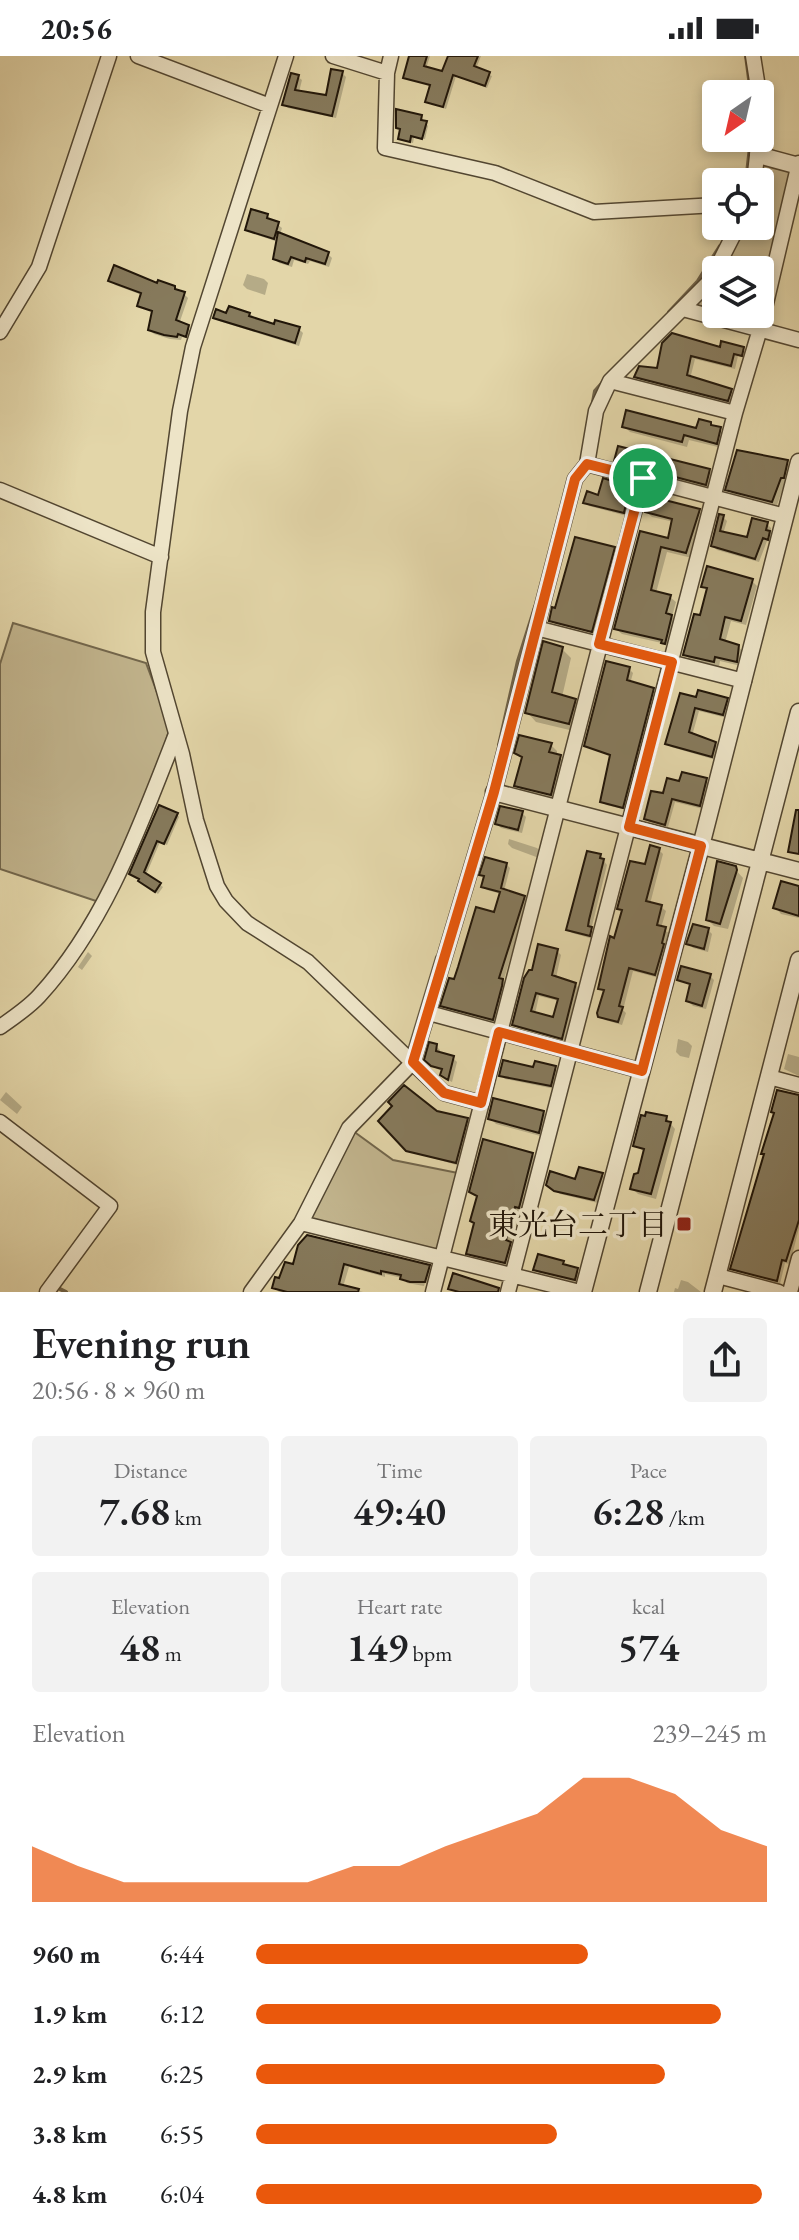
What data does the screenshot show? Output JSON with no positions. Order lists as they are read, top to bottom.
{
  "places": {
    "transit": ["東光台二丁目"]
  },
  "north": "bottom left",
  "page": {
    "status": "20:56",
    "heading": ["Evening run", "20:56 · 8 × 960 m"],
    "stats": [
      ["Distance", "7.68 km"],
      ["Time", "49:40"],
      ["Pace", "6:28 /km"],
      ["Elevation", "48 m"],
      ["Heart rate", "149 bpm"],
      ["kcal", "574"]
    ],
    "chart": ["Elevation", "239–245 m"],
    "list": [
      {
        "name": "960 m",
        "note": "6:44"
      },
      {
        "name": "1.9 km",
        "note": "6:12"
      },
      {
        "name": "2.9 km",
        "note": "6:25"
      },
      {
        "name": "3.8 km",
        "note": "6:55"
      },
      {
        "name": "4.8 km",
        "note": "6:04"
      }
    ]
  }
}
